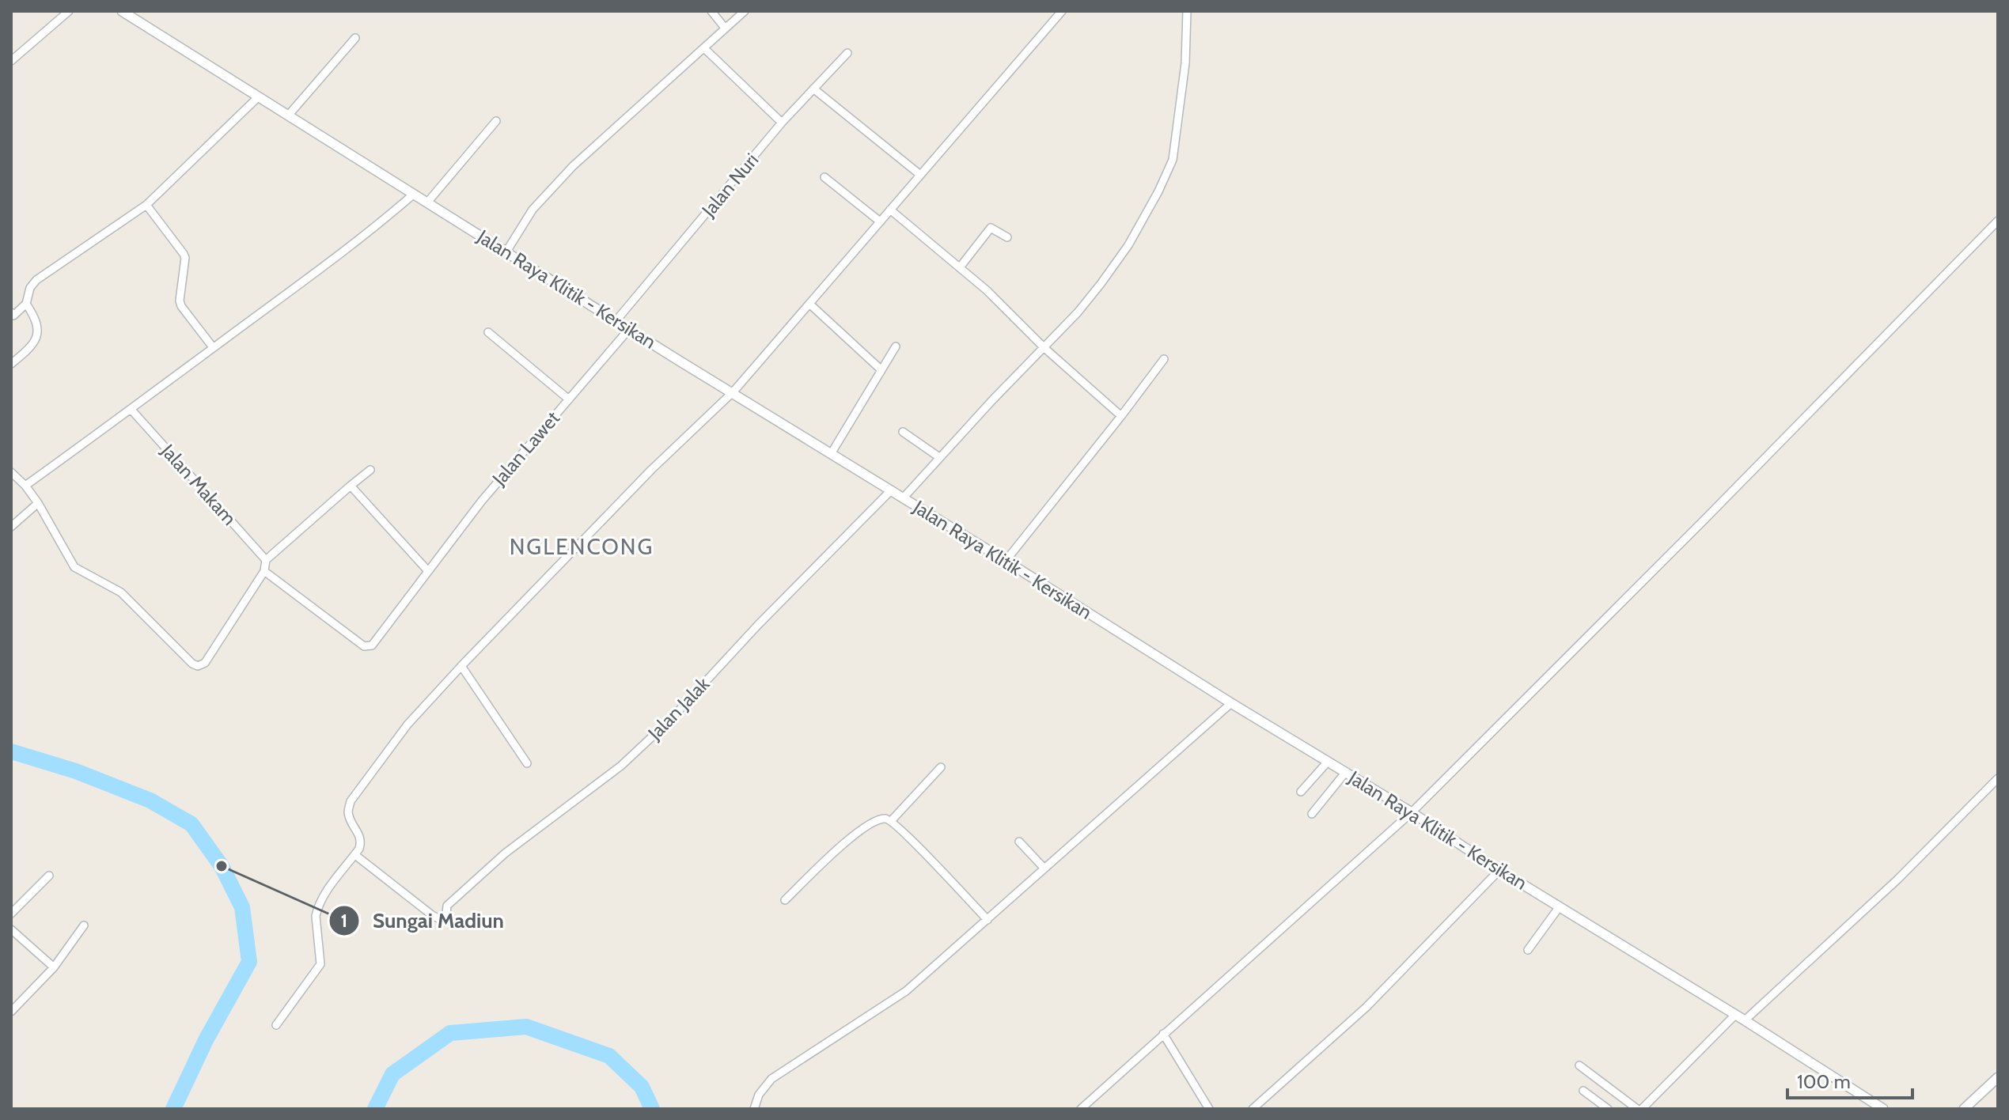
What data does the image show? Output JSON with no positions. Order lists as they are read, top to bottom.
{
  "streets": {
    "street": [
      "Jalan Nuri",
      "Jalan Raya Klitik - Kersikan",
      "Jalan Lawet",
      "Jalan Makam",
      "Jalan Jalak"
    ]
  },
  "crossings": [
    ["Jalan Nuri", "Jalan Raya Klitik - Kersikan"],
    ["Jalan Raya Klitik - Kersikan", "Jalan Lawet"],
    ["Jalan Raya Klitik - Kersikan", "Jalan Jalak"]
  ],
  "districts": ["NGLENCONG"],
  "places": ["Sungai Madiun"],
  "scale_bar": "100 m"
}
